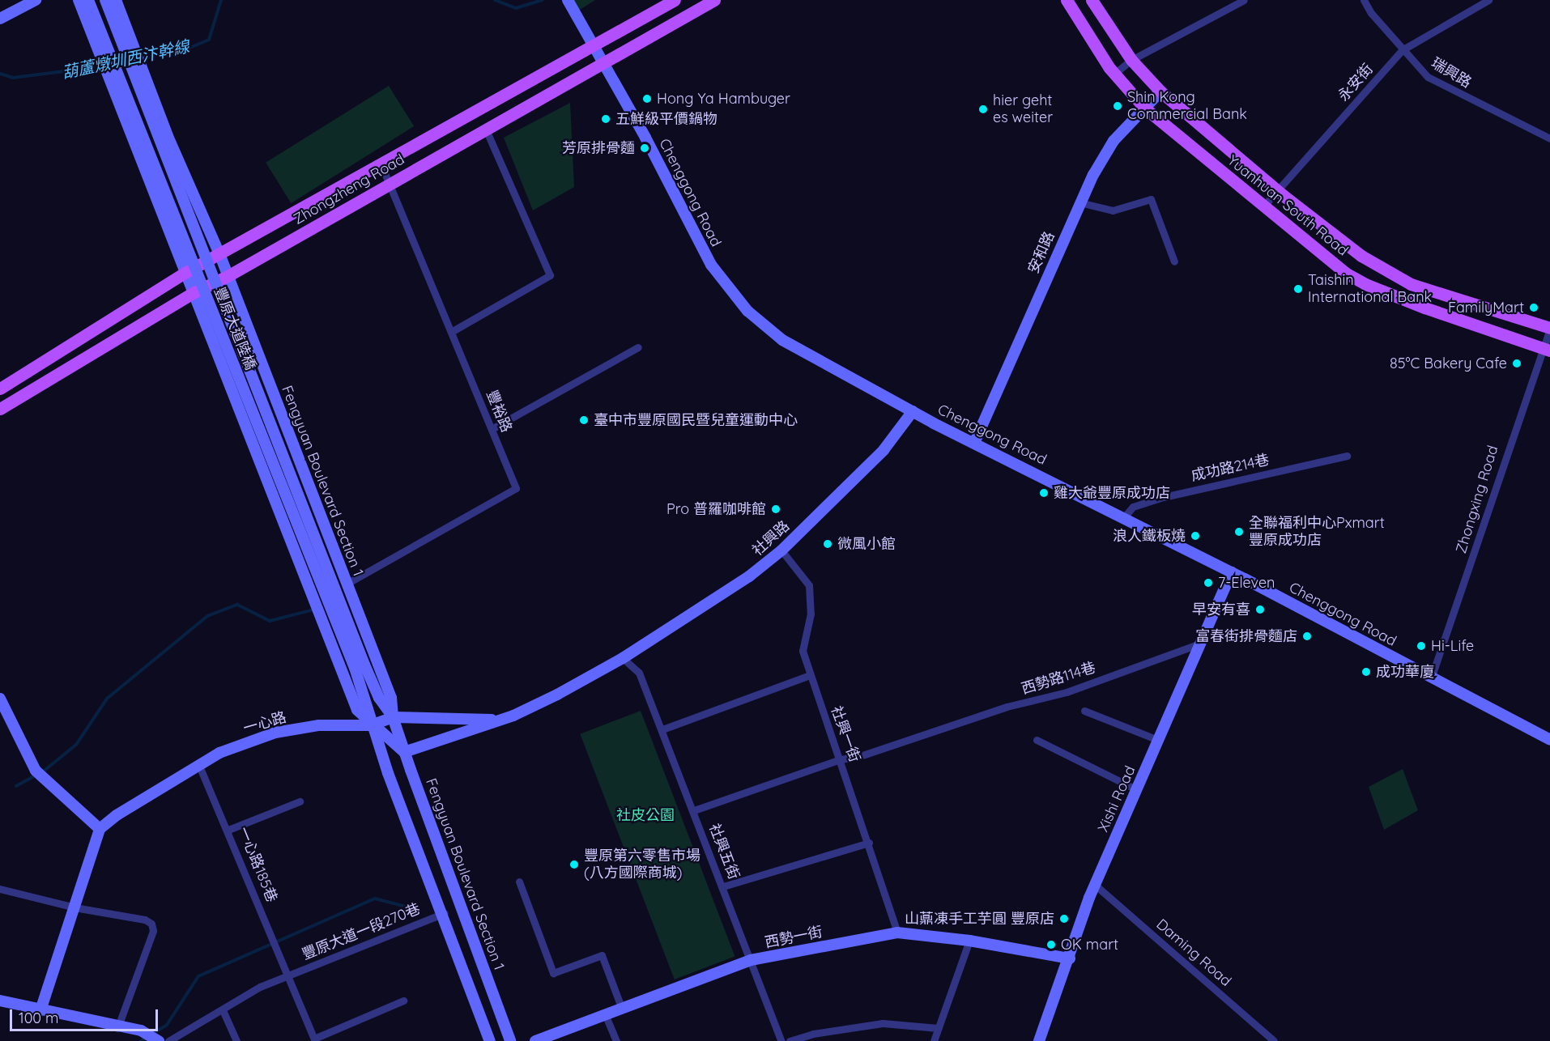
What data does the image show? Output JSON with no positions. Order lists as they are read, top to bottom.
{
  "streets": {
    "main road": ["Zhongzheng Road", "Yuanhuan South Road"],
    "street": [
      "瑞興路",
      "永安街",
      "Chenggong Road",
      "安和路",
      "豐原大道陸橋",
      "豐裕路",
      "成功路214巷",
      "Fengyuan Boulevard Section 1",
      "Zhongxing Road",
      "社興路",
      "西勢路114巷",
      "一心路",
      "社興一街",
      "Xishi Road",
      "社興五街",
      "一心路185巷",
      "豐原大道一段270巷",
      "西勢一街",
      "Daming Road"
    ]
  },
  "crossings": [
    ["瑞興路", "永安街"],
    ["永安街", "Yuanhuan South Road"],
    ["Zhongzheng Road", "Chenggong Road"],
    ["Zhongzheng Road", "豐裕路"],
    ["Zhongzheng Road", "Fengyuan Boulevard Section 1"],
    ["Chenggong Road", "安和路"],
    ["Chenggong Road", "成功路214巷"],
    ["Chenggong Road", "Zhongxing Road"],
    ["Chenggong Road", "社興路"],
    ["Chenggong Road", "Xishi Road"],
    ["Yuanhuan South Road", "安和路"],
    ["Yuanhuan South Road", "Zhongxing Road"],
    ["豐原大道陸橋", "Fengyuan Boulevard Section 1"],
    ["豐裕路", "Fengyuan Boulevard Section 1"],
    ["社興路", "社興一街"],
    ["社興路", "社興五街"],
    ["西勢路114巷", "社興一街"],
    ["西勢路114巷", "Xishi Road"],
    ["西勢路114巷", "社興五街"],
    ["一心路", "一心路185巷"],
    ["社興一街", "西勢一街"],
    ["Xishi Road", "西勢一街"],
    ["Xishi Road", "Daming Road"],
    ["社興五街", "西勢一街"],
    ["一心路185巷", "豐原大道一段270巷"]
  ],
  "water": ["葫蘆燉圳西汴幹線"],
  "parks": ["社皮公園"],
  "places": [
    "Hong Ya Hambuger",
    "Shin Kong Commercial Bank",
    "hier geht es weiter",
    "五鮮級平價鍋物",
    "芳原排骨麵",
    "Taishin International Bank",
    "FamilyMart",
    "85°C Bakery Cafe",
    "臺中市豐原國民暨兒童運動中心",
    "雞大爺豐原成功店",
    "Pro 普羅咖啡館",
    "全聯福利中心Pxmart 豐原成功店",
    "浪人鐵板燒",
    "微風小館",
    "7-Eleven",
    "早安有喜",
    "富春街排骨麵店",
    "Hi-Life",
    "成功華廈",
    "豐原第六零售市場 (八方國際商城)",
    "山薡凍手工芋圓 豐原店",
    "OK mart"
  ],
  "scale_bar": "100 m"
}
